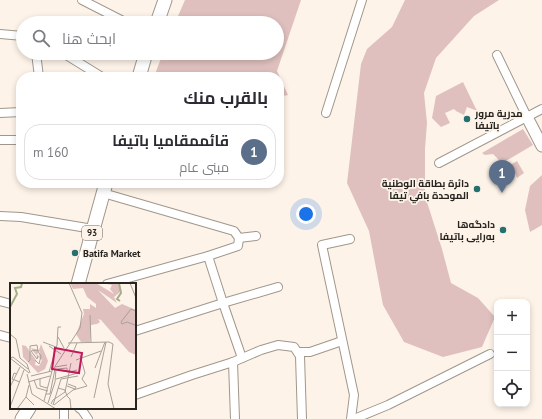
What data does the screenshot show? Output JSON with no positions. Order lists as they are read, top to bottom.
{
  "streets": {
    "main road": ["93"]
  },
  "places": [
    "مدرية مرور باتيفا",
    "دائرة بطاقة الوطنية الموحدة بافي تيفا",
    "دادگه‌ها به‌رايى باتيفا",
    "Batifa Market"
  ],
  "page": {
    "search": "ابحث هنا",
    "heading": "بالقرب منك",
    "list": [
      {
        "mark": "1",
        "name": "قائممقاميا باتيفا",
        "note": "مبنى عام",
        "value": "160 m"
      }
    ],
    "pins": "1",
    "map_buttons": ["+", "−"]
  }
}
